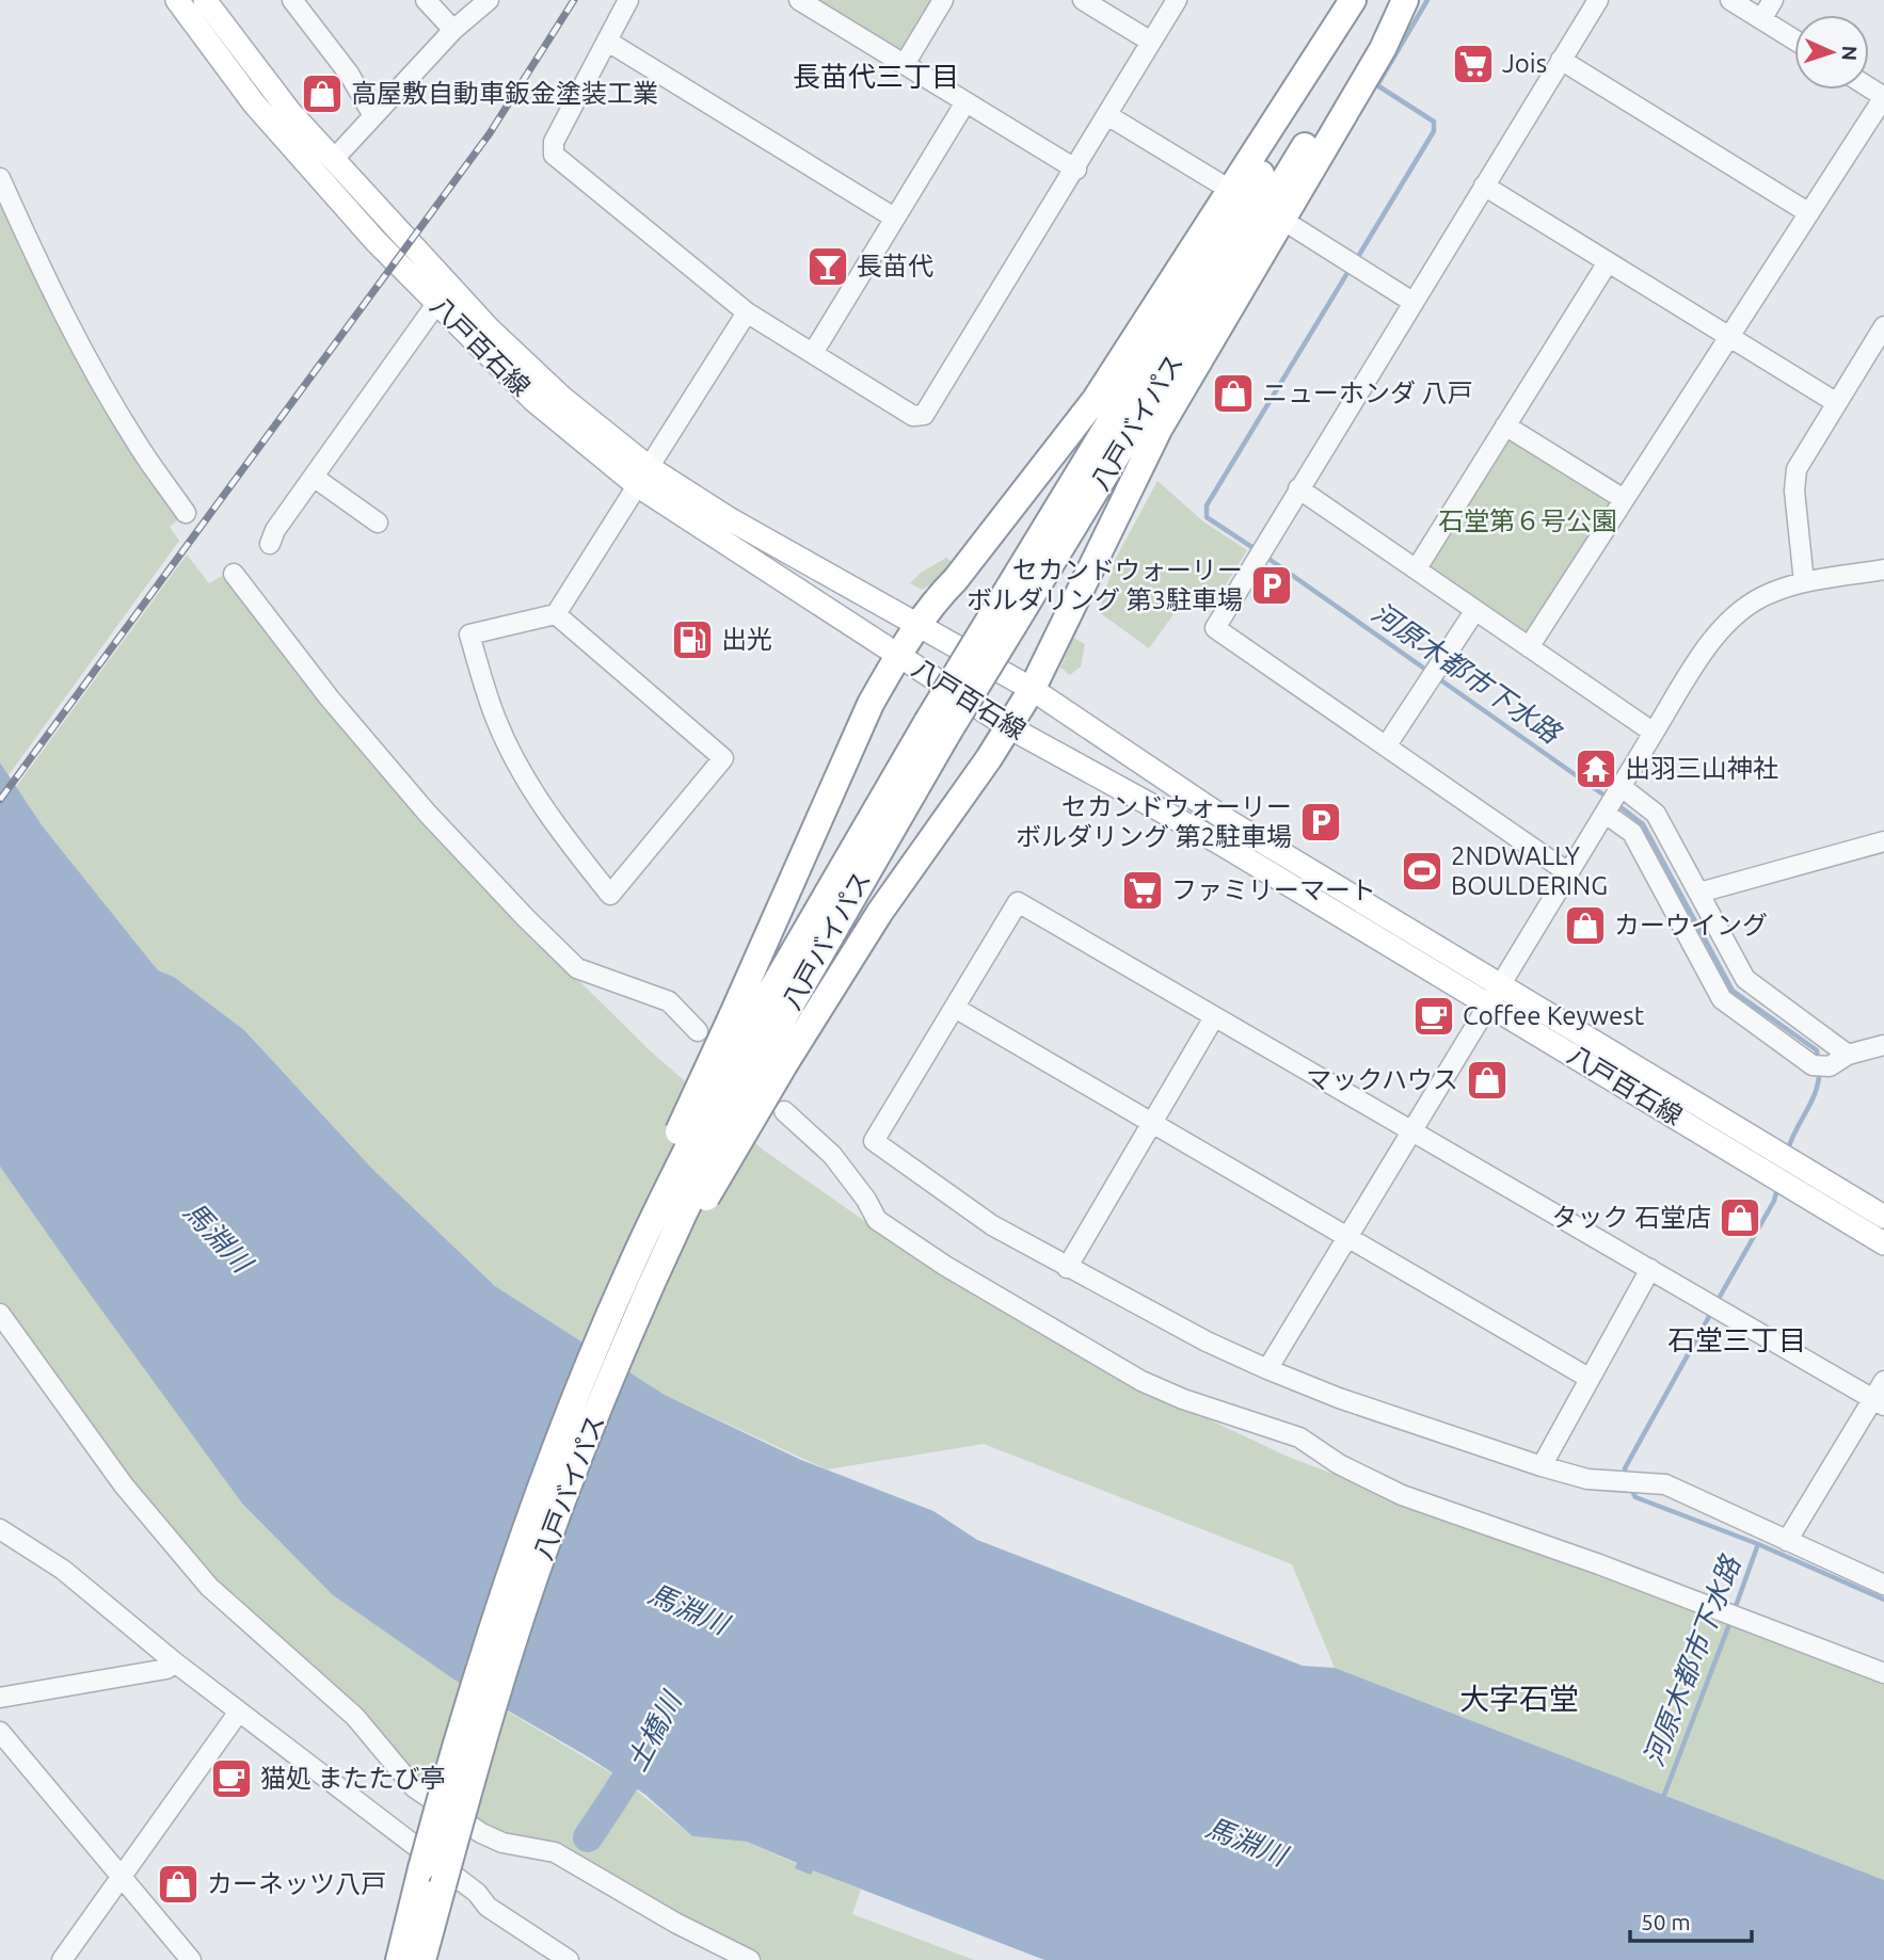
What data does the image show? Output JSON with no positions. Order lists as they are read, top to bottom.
{
  "streets": {
    "highway": ["八戸バイパス"],
    "main road": ["八戸百石線"]
  },
  "districts": ["長苗代三丁目", "石堂三丁目", "大字石堂"],
  "water": ["河原木都市下水路", "馬淵川", "土橋川"],
  "parks": ["石堂第６号公園"],
  "places": {
    "supermarket": ["Jois", "ファミリーマート"],
    "shop": [
      "高屋敷自動車鈑金塗装工業",
      "ニューホンダ 八戸",
      "カーウイング",
      "マックハウス",
      "タック 石堂店",
      "カーネッツ八戸"
    ],
    "bar": ["長苗代"],
    "parking": ["セカンドウォーリー ボルダリング 第3駐車場", "セカンドウォーリー ボルダリング 第2駐車場"],
    "fuel station": ["出光"],
    "temple": ["出羽三山神社"],
    "sports": ["2NDWALLY BOULDERING"],
    "cafe": ["Coffee Keywest", "猫処 またたび亭"]
  },
  "scale_bar": "50 m",
  "north": "right"
}
